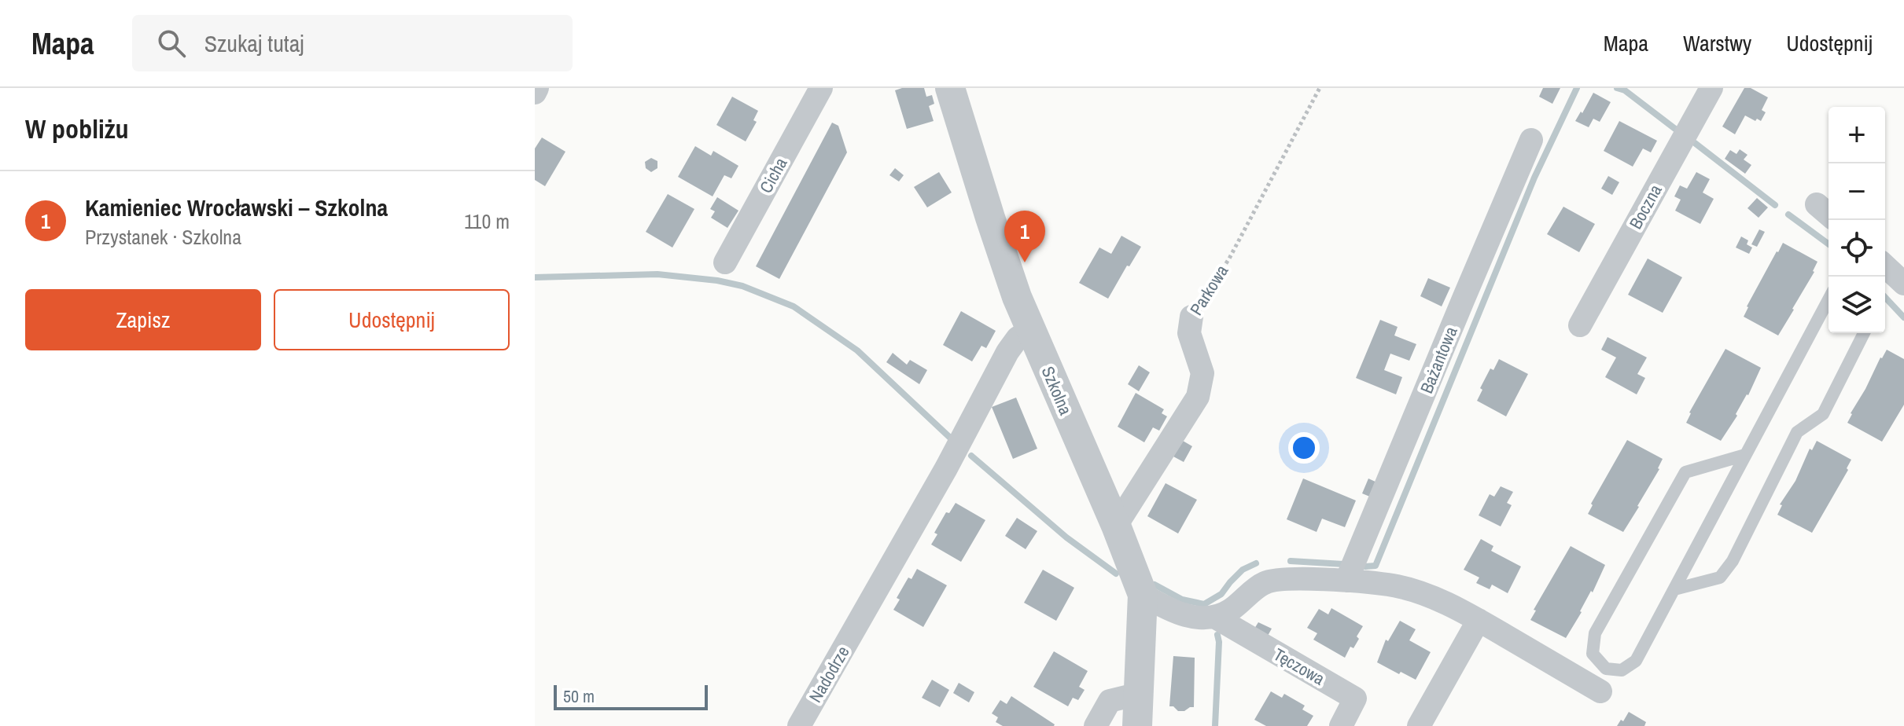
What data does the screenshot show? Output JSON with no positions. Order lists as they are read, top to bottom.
{
  "streets": {
    "street": [
      "Cicha",
      "Boczna",
      "Parkowa",
      "Bażantowa",
      "Szkolna",
      "Tęczowa",
      "Nadodrze"
    ]
  },
  "crossings": [
    ["Parkowa", "Szkolna"],
    ["Szkolna", "Nadodrze"]
  ],
  "scale_bar": "50 m",
  "page": {
    "header": "Mapa",
    "search": "Szukaj tutaj",
    "nav": ["Mapa", "Warstwy", "Udostępnij"],
    "heading": "W pobliżu",
    "map_buttons": ["+", "−"],
    "list": [
      {
        "mark": "1",
        "name": "Kamieniec Wrocławski – Szkolna",
        "note": "Przystanek · Szkolna",
        "value": "110 m"
      }
    ],
    "pins": "1",
    "buttons": ["Zapisz", "Udostępnij"],
    "scale": "50 m"
  }
}
